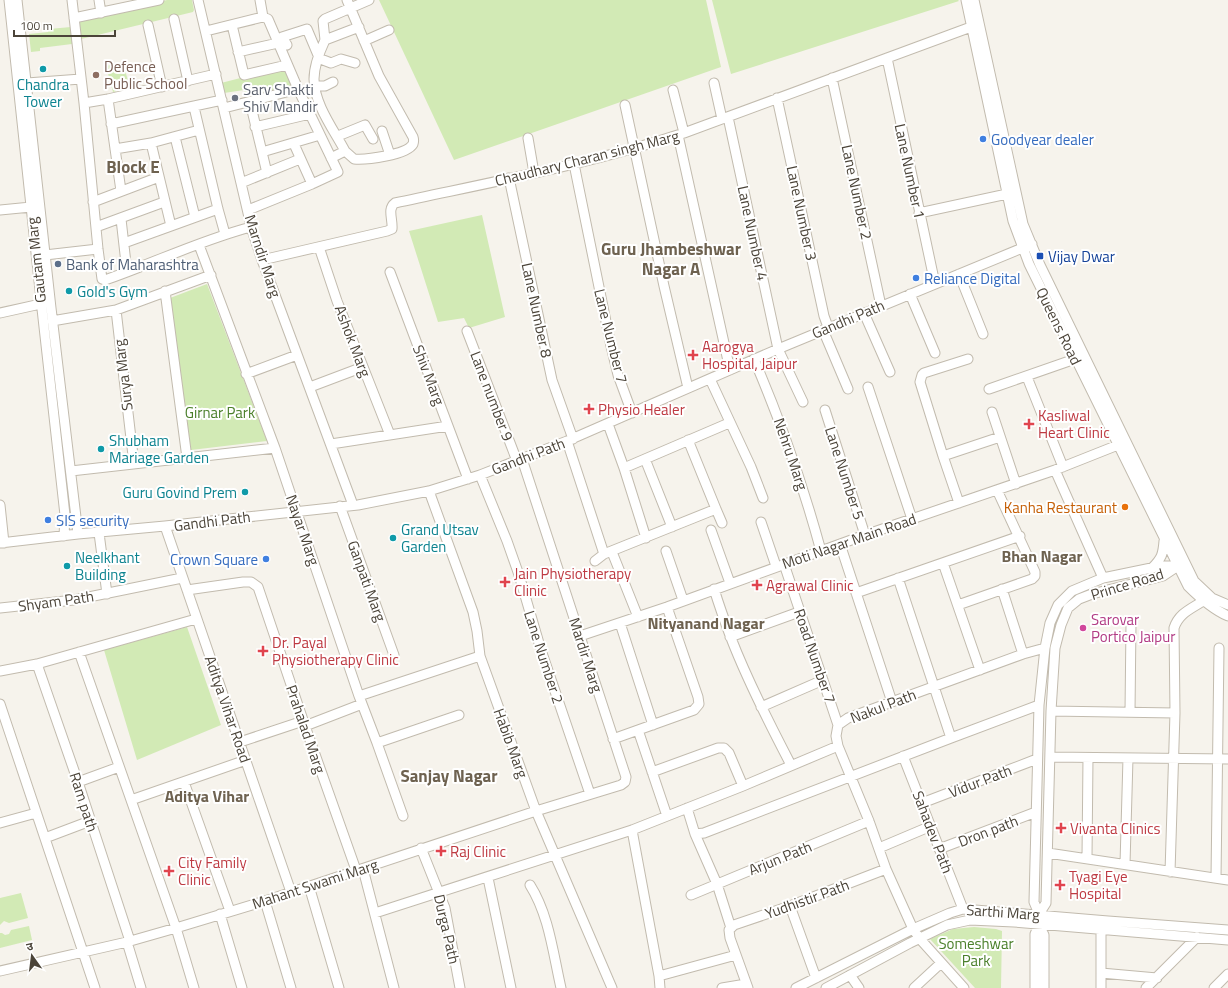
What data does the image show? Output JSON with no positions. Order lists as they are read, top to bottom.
{
  "streets": {
    "street": [
      "Chaudhary Charan singh Marg",
      "Lane Number 1",
      "Lane Number 2",
      "Lane Number 3",
      "Lane Number 4",
      "Marndir Marg",
      "Gautam Marg",
      "Lane Number 8",
      "Gandhi Path",
      "Queens Road",
      "Lane Number 7",
      "Ashok Marg",
      "Surya Marg",
      "Shiv Marg",
      "Lane number 9",
      "Nehru Marg",
      "Lane Number 5",
      "Nayar Marg",
      "Moti Nagar Main Road",
      "Ganpati Marg",
      "Prince Road",
      "Shyam Path",
      "Mardir Marg",
      "Road Number 7",
      "Nakul Path",
      "Aditya Vihar Road",
      "Prahalad Marg",
      "Habib Marg",
      "Vidur Path",
      "Ram path",
      "Dron path",
      "Sahadev Path",
      "Arjun Path",
      "Mahant Swami Marg",
      "Yudhistir Path",
      "Sarthi Marg",
      "Durga Path"
    ]
  },
  "crossings": [
    ["Chaudhary Charan singh Marg", "Lane Number 1"],
    ["Chaudhary Charan singh Marg", "Lane Number 2"],
    ["Chaudhary Charan singh Marg", "Lane Number 3"],
    ["Chaudhary Charan singh Marg", "Lane Number 4"],
    ["Chaudhary Charan singh Marg", "Marndir Marg"],
    ["Chaudhary Charan singh Marg", "Lane Number 8"],
    ["Chaudhary Charan singh Marg", "Queens Road"],
    ["Chaudhary Charan singh Marg", "Lane Number 7"],
    ["Chaudhary Charan singh Marg", "Ashok Marg"],
    ["Lane Number 1", "Gandhi Path"],
    ["Lane Number 2", "Gandhi Path"],
    ["Lane Number 2", "Mahant Swami Marg"],
    ["Lane Number 3", "Gandhi Path"],
    ["Lane Number 4", "Gandhi Path"],
    ["Marndir Marg", "Gandhi Path"],
    ["Gautam Marg", "Gandhi Path"],
    ["Lane Number 8", "Gandhi Path"],
    ["Lane Number 8", "Moti Nagar Main Road"],
    ["Gandhi Path", "Queens Road"],
    ["Gandhi Path", "Lane Number 7"],
    ["Gandhi Path", "Shiv Marg"],
    ["Gandhi Path", "Lane number 9"],
    ["Gandhi Path", "Nehru Marg"],
    ["Gandhi Path", "Nayar Marg"],
    ["Gandhi Path", "Ganpati Marg"],
    ["Gandhi Path", "Mardir Marg"],
    ["Gandhi Path", "Aditya Vihar Road"],
    ["Gandhi Path", "Habib Marg"],
    ["Queens Road", "Moti Nagar Main Road"],
    ["Queens Road", "Prince Road"],
    ["Lane number 9", "Mardir Marg"],
    ["Nehru Marg", "Moti Nagar Main Road"],
    ["Lane Number 5", "Moti Nagar Main Road"],
    ["Moti Nagar Main Road", "Mardir Marg"],
    ["Moti Nagar Main Road", "Road Number 7"],
    ["Prince Road", "Nakul Path"],
    ["Prince Road", "Vidur Path"],
    ["Prince Road", "Dron path"],
    ["Prince Road", "Sarthi Marg"],
    ["Shyam Path", "Aditya Vihar Road"],
    ["Mardir Marg", "Mahant Swami Marg"],
    ["Road Number 7", "Nakul Path"],
    ["Nakul Path", "Arjun Path"],
    ["Nakul Path", "Yudhistir Path"],
    ["Nakul Path", "Sarthi Marg"],
    ["Aditya Vihar Road", "Prahalad Marg"],
    ["Aditya Vihar Road", "Mahant Swami Marg"],
    ["Prahalad Marg", "Mahant Swami Marg"],
    ["Habib Marg", "Mahant Swami Marg"],
    ["Vidur Path", "Sahadev Path"],
    ["Ram path", "Mahant Swami Marg"],
    ["Dron path", "Sahadev Path"],
    ["Sahadev Path", "Sarthi Marg"],
    ["Mahant Swami Marg", "Durga Path"]
  ],
  "districts": [
    "Block E",
    "Guru Jhambeshwar Nagar A",
    "Bhan Nagar",
    "Nityanand Nagar",
    "Sanjay Nagar",
    "Aditya Vihar"
  ],
  "parks": ["Girnar Park", "Someshwar Park"],
  "places": {
    "other": [
      "Chandra Tower",
      "Defence Public School",
      "Sarv Shakti Shiv Mandir",
      "Goodyear dealer",
      "Bank of Maharashtra",
      "Reliance Digital",
      "Gold's Gym",
      "Shubham Mariage Garden",
      "Guru Govind Prem",
      "Kanha Restaurant",
      "SIS security",
      "Grand Utsav Garden",
      "Crown Square",
      "Neelkhant Building",
      "Sarovar Portico Jaipur"
    ],
    "transit": ["Vijay Dwar"],
    "health": [
      "Aarogya Hospital, Jaipur",
      "Physio Healer",
      "Kasliwal Heart Clinic",
      "Jain Physiotherapy Clinic",
      "Agrawal Clinic",
      "Dr. Payal Physiotherapy Clinic",
      "Vivanta Clinics",
      "Raj Clinic",
      "City Family Clinic",
      "Tyagi Eye Hospital"
    ]
  },
  "scale_bar": "100 m",
  "north": "top"
}
